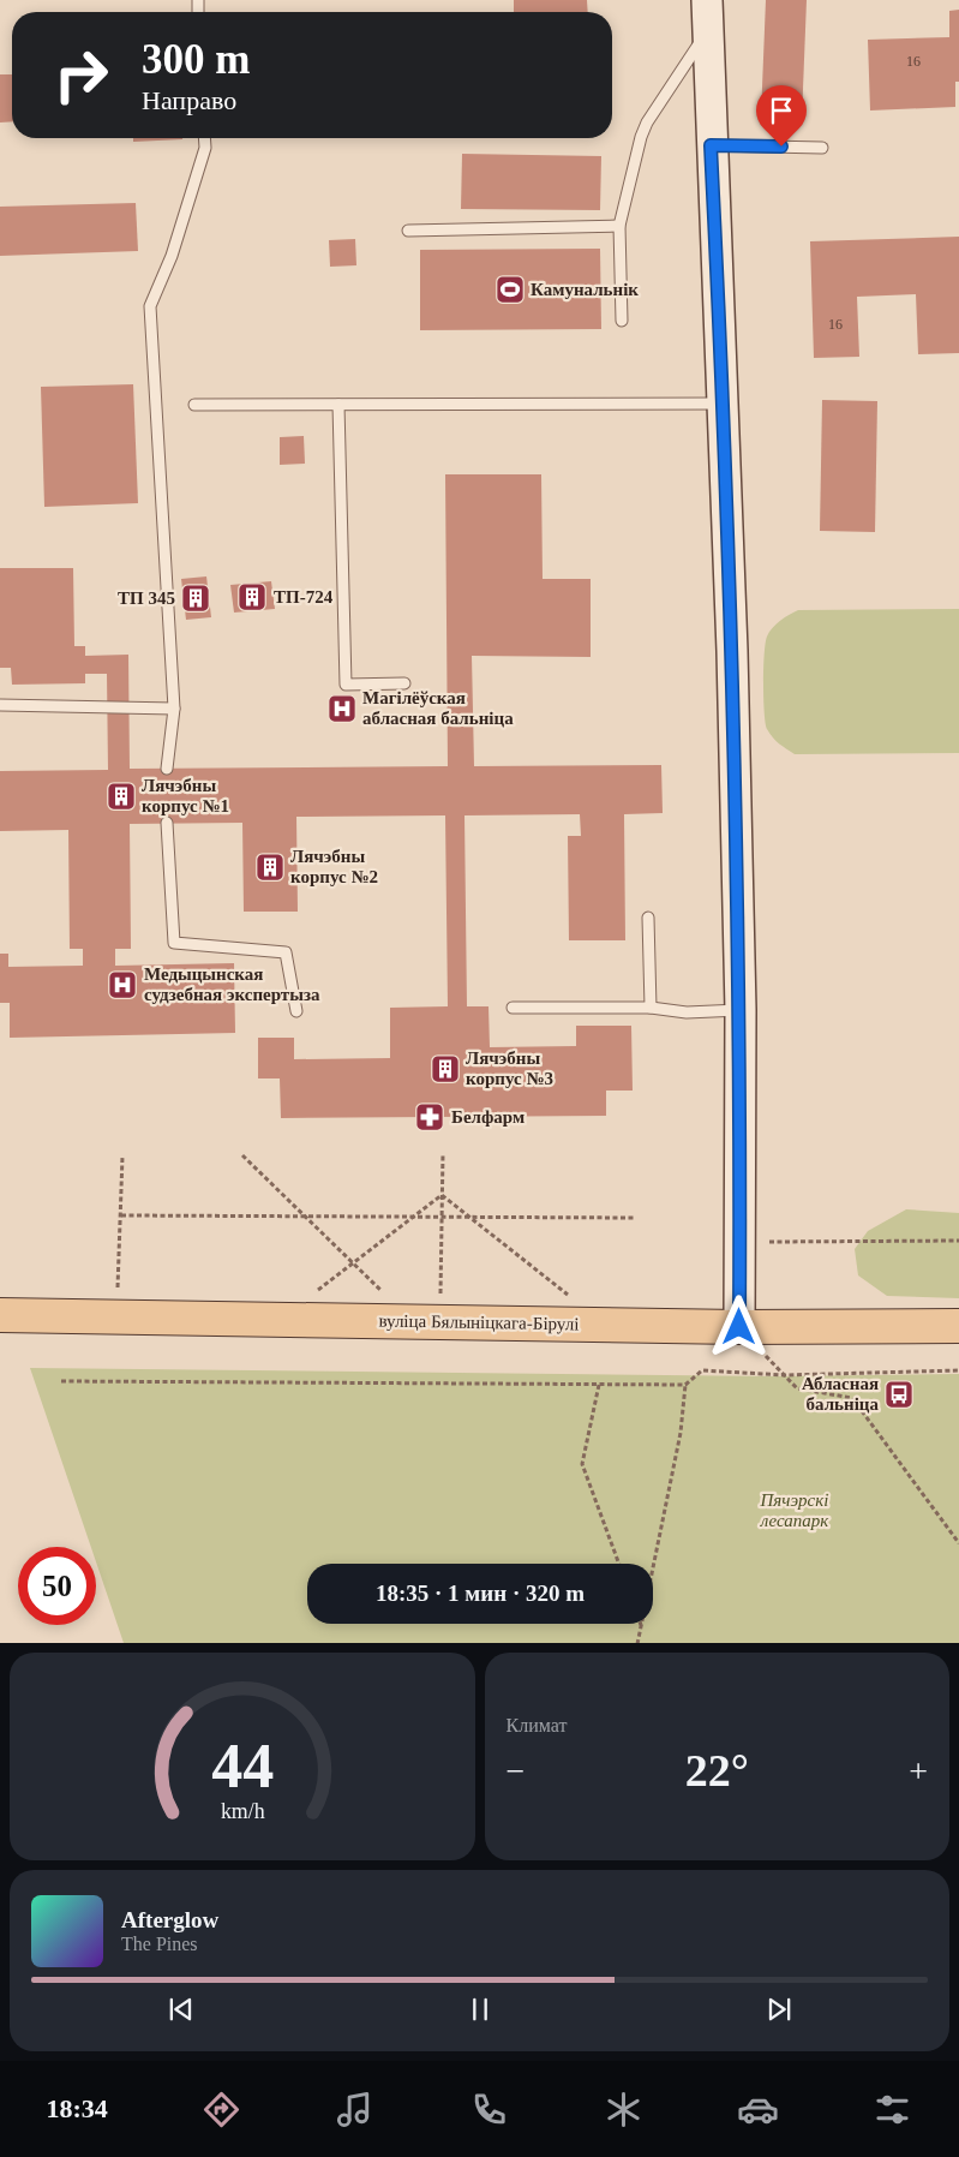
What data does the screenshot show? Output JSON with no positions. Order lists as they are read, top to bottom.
{
  "streets": {
    "main road": ["вуліца Бялыніцкага-Бірулі"]
  },
  "parks": ["Пячэрскі лесапарк"],
  "places": {
    "sports": ["Камунальнік"],
    "building": [
      "ТП-724",
      "ТП 345",
      "Лячэбны корпус №1",
      "Лячэбны корпус №2",
      "Лячэбны корпус №3"
    ],
    "hospital": ["Магілёўская абласная бальніца", "Медыцынская судзебная экспертыза"],
    "pharmacy": ["Белфарм"],
    "bus stop": ["Абласная бальніца"]
  },
  "house_numbers": ["16", "16"],
  "page": {
    "turn": ["300 m", "Направо"],
    "limit": "50",
    "trip": "18:35 · 1 мин · 320 m",
    "tile": "Климат",
    "heat": ["−", "22°", "+"],
    "song": ["Afterglow", "The Pines"],
    "tabs": "18:34",
    "gauge": ["44", "km/h"]
  }
}
